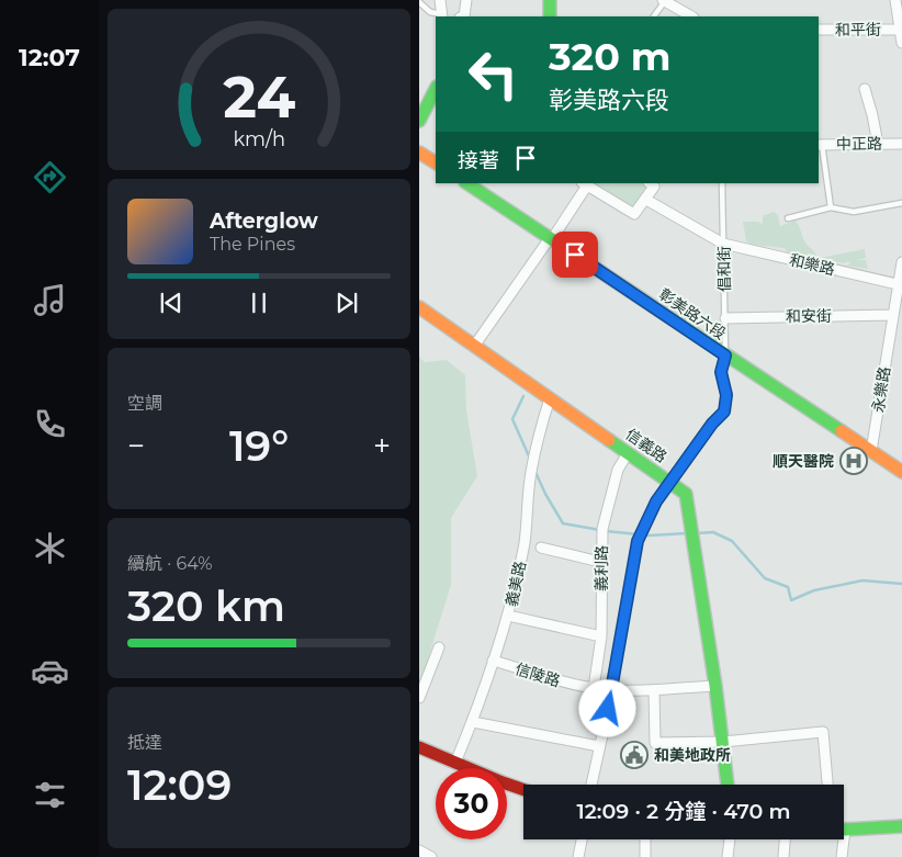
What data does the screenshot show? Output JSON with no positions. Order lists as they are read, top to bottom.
{
  "streets": {
    "street": [
      "和平街",
      "中正路",
      "和樂路",
      "彰美路六段",
      "和安街",
      "永樂路",
      "信義路",
      "義利路",
      "義美路",
      "信陵路"
    ],
    "lane": ["倡和街"]
  },
  "crossings": [
    ["和樂路", "倡和街"],
    ["和樂路", "永樂路"],
    ["倡和街", "彰美路六段"],
    ["倡和街", "和安街"],
    ["倡和街", "信義路"],
    ["倡和街", "信陵路"],
    ["彰美路六段", "永樂路"],
    ["和安街", "永樂路"],
    ["信義路", "義利路"],
    ["信義路", "義美路"],
    ["信義路", "信陵路"],
    ["義利路", "信陵路"],
    ["義美路", "信陵路"]
  ],
  "places": {
    "hospital": ["順天醫院"],
    "public building": ["和美地政所"]
  },
  "page": {
    "tabs": "12:07",
    "turn": ["320 m", "彰美路六段"],
    "then": "接著",
    "song": ["Afterglow", "The Pines"],
    "tile": [
      "空調",
      ["續航 · 64%", "320 km"],
      ["抵達", "12:09"]
    ],
    "heat": ["−", "19°", "+"],
    "limit": "30",
    "trip": "12:09 · 2 分鐘 · 470 m",
    "gauge": ["24", "km/h"]
  }
}
